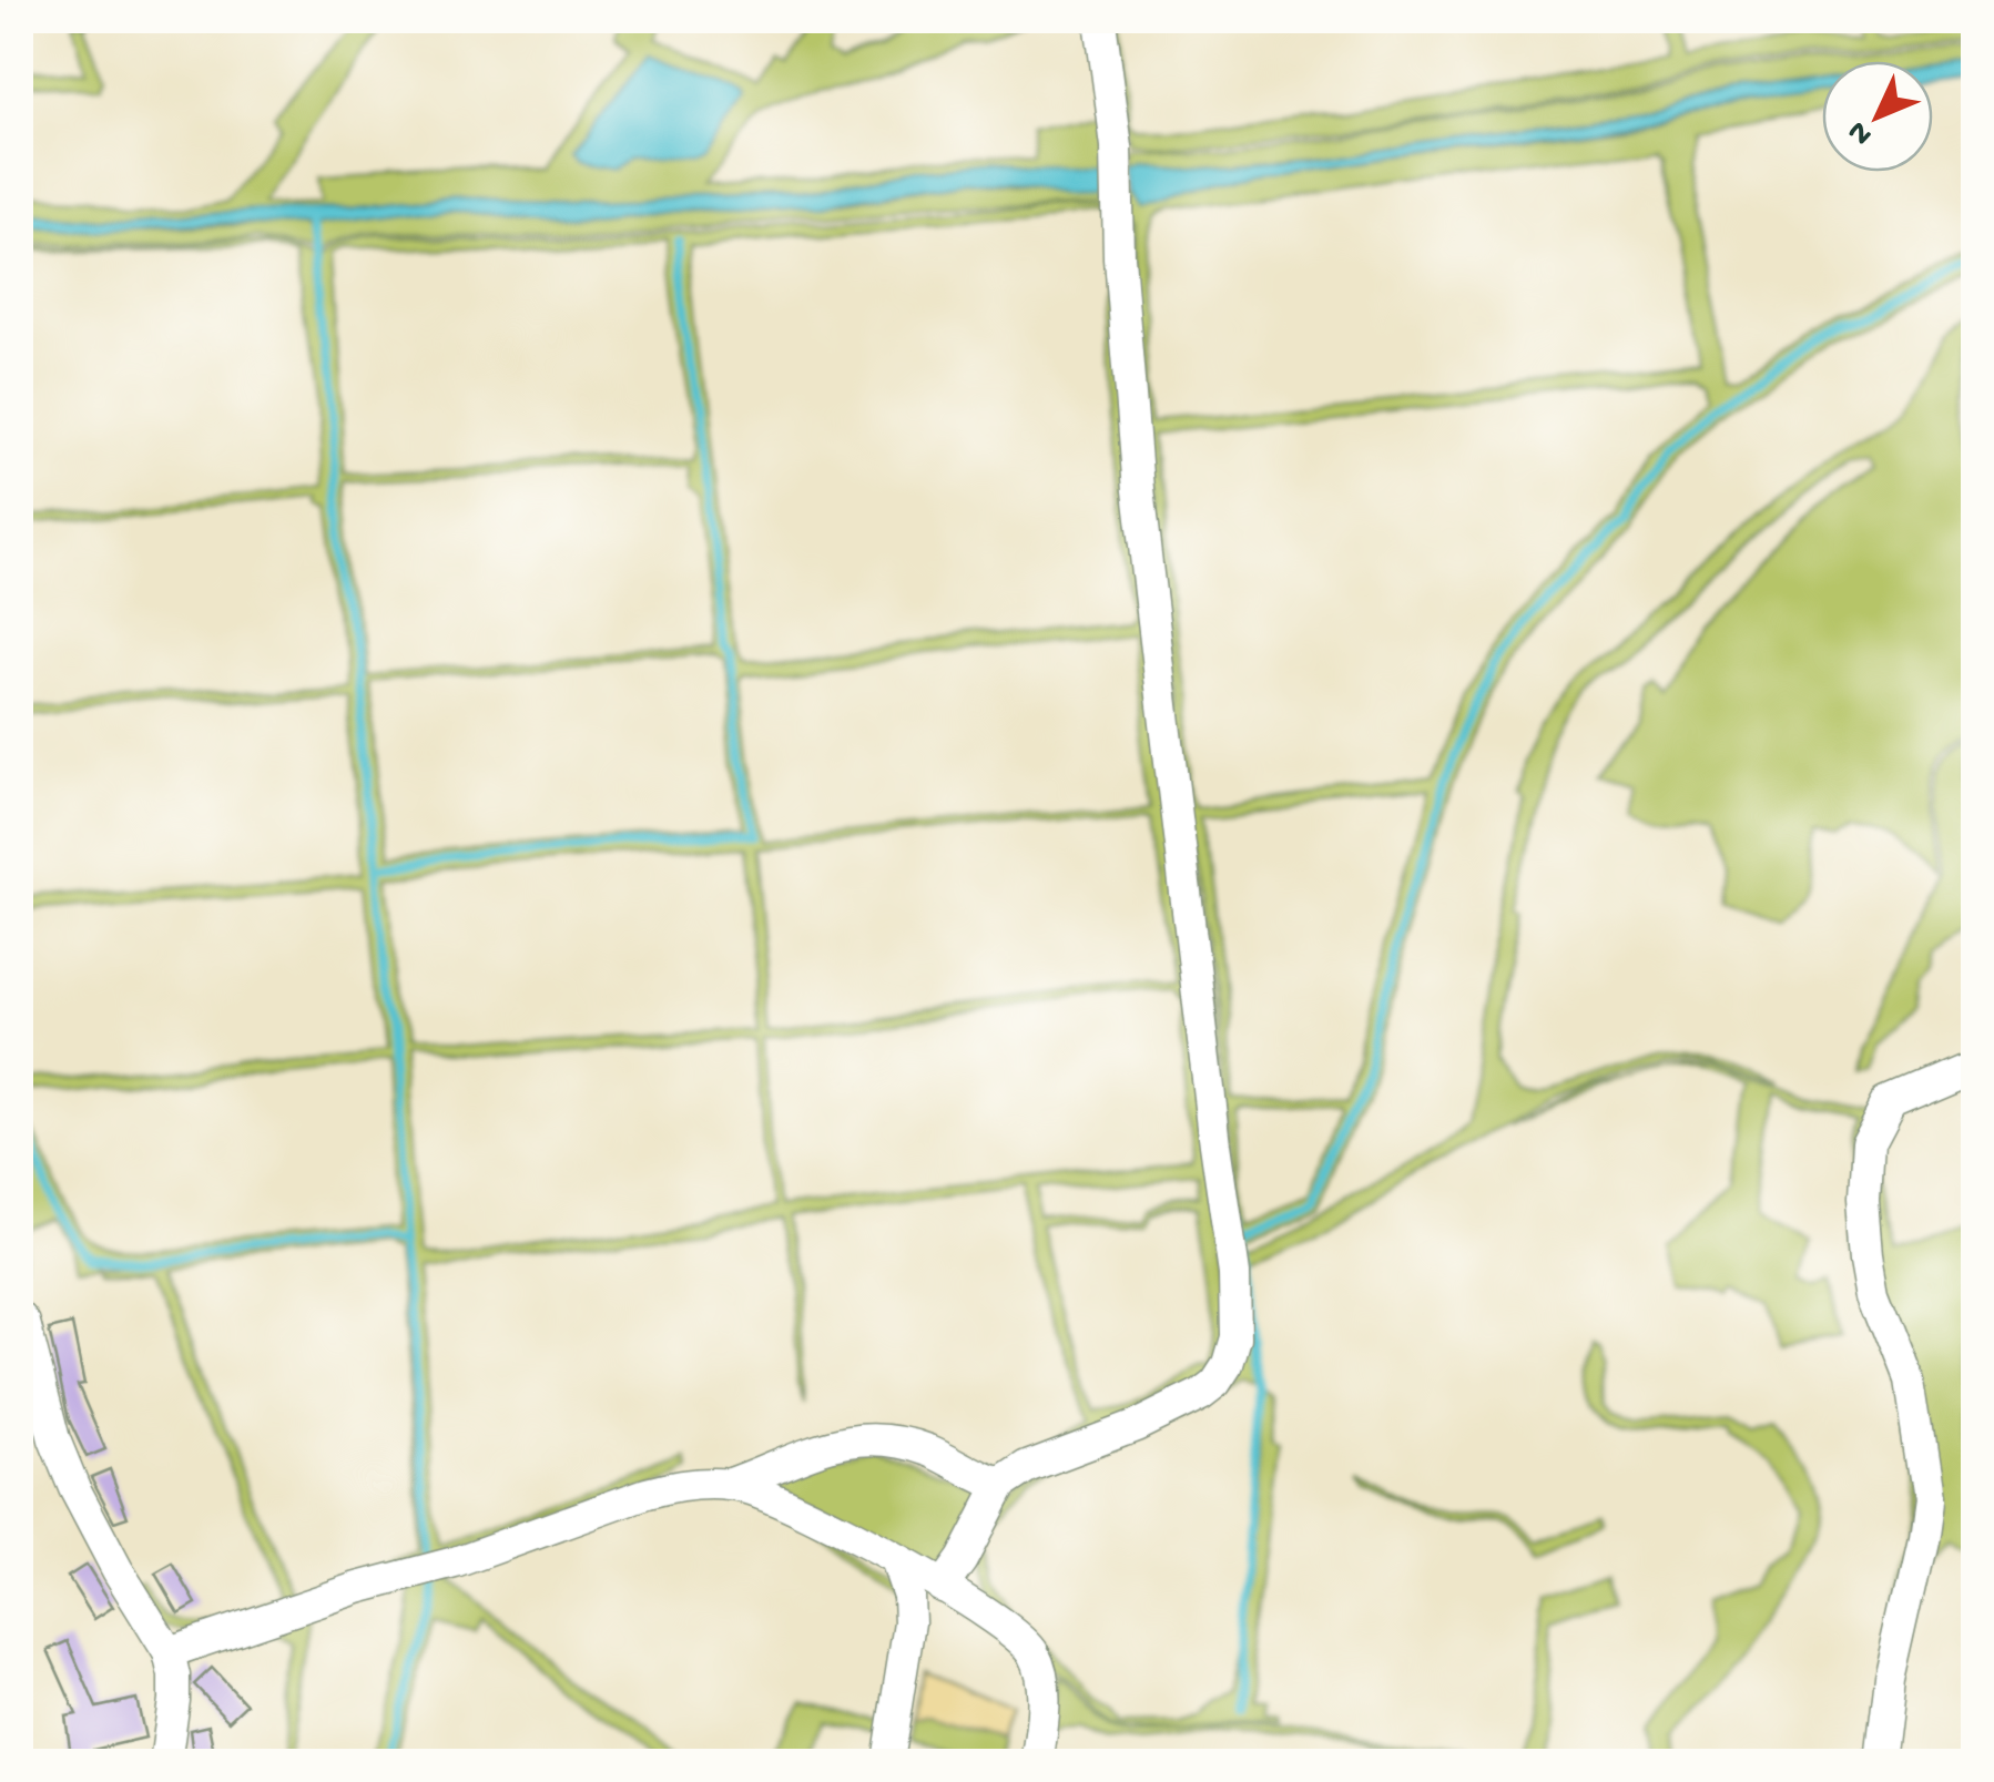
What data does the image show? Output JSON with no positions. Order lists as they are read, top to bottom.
{
  "north": "bottom left"
}
